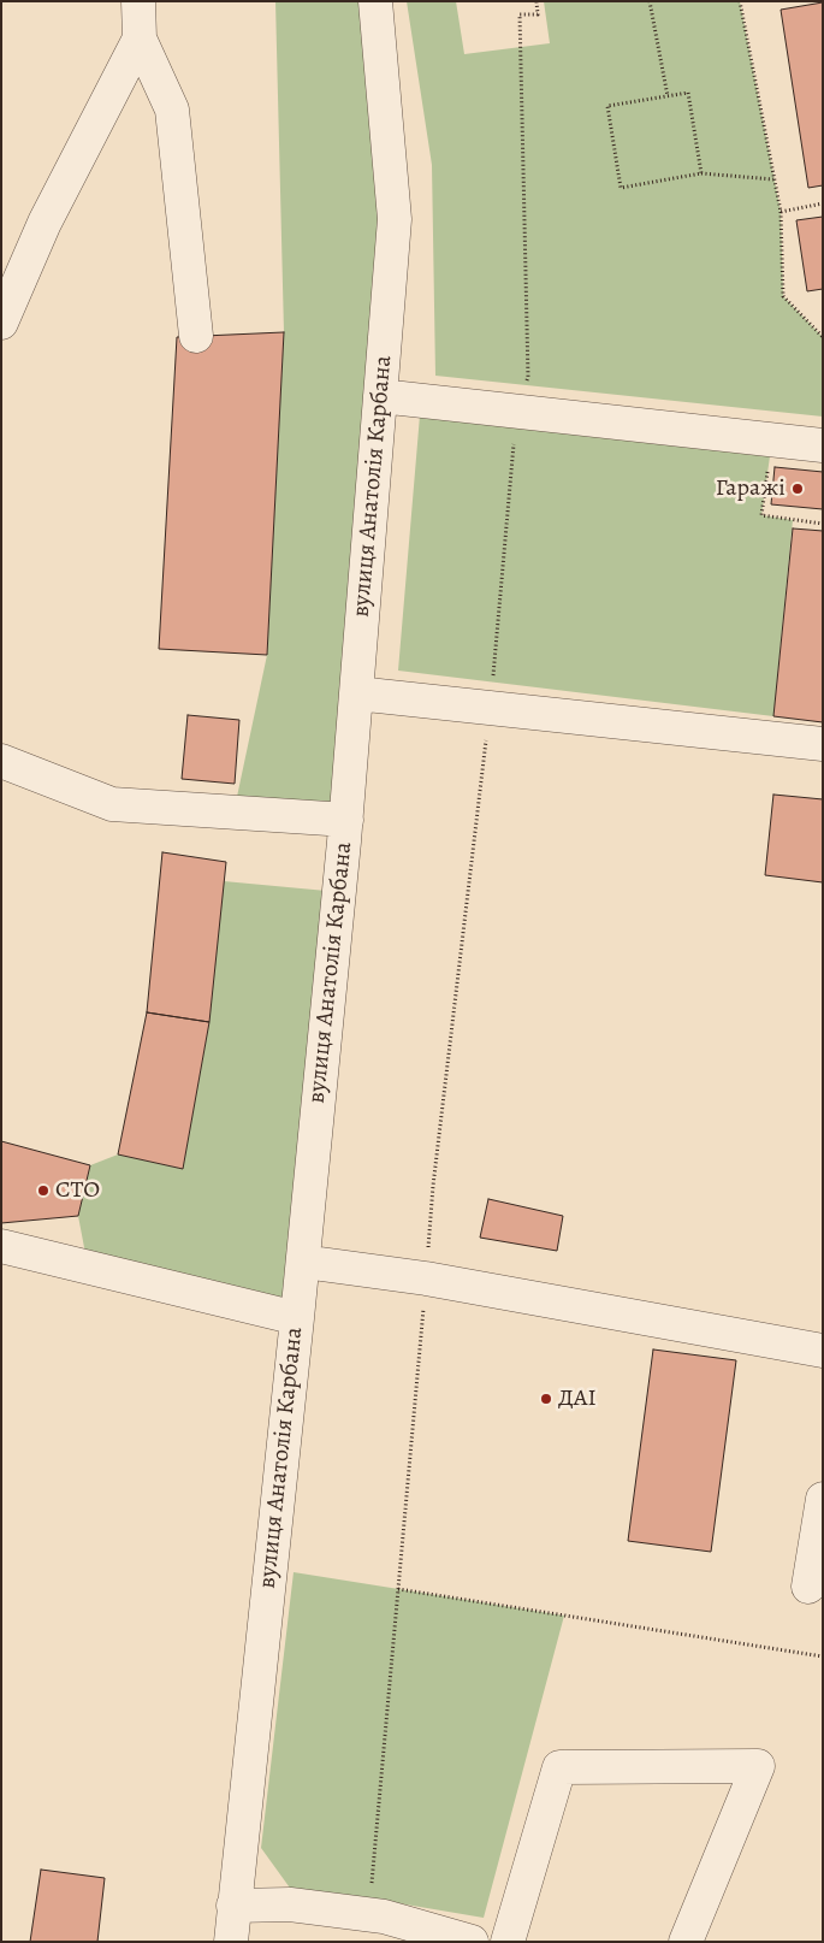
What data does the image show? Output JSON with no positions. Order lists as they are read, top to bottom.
{
  "streets": {
    "street": ["вулиця Анатолія Карбана"]
  },
  "places": ["Гаражі", "СТО", "ДАІ"]
}
